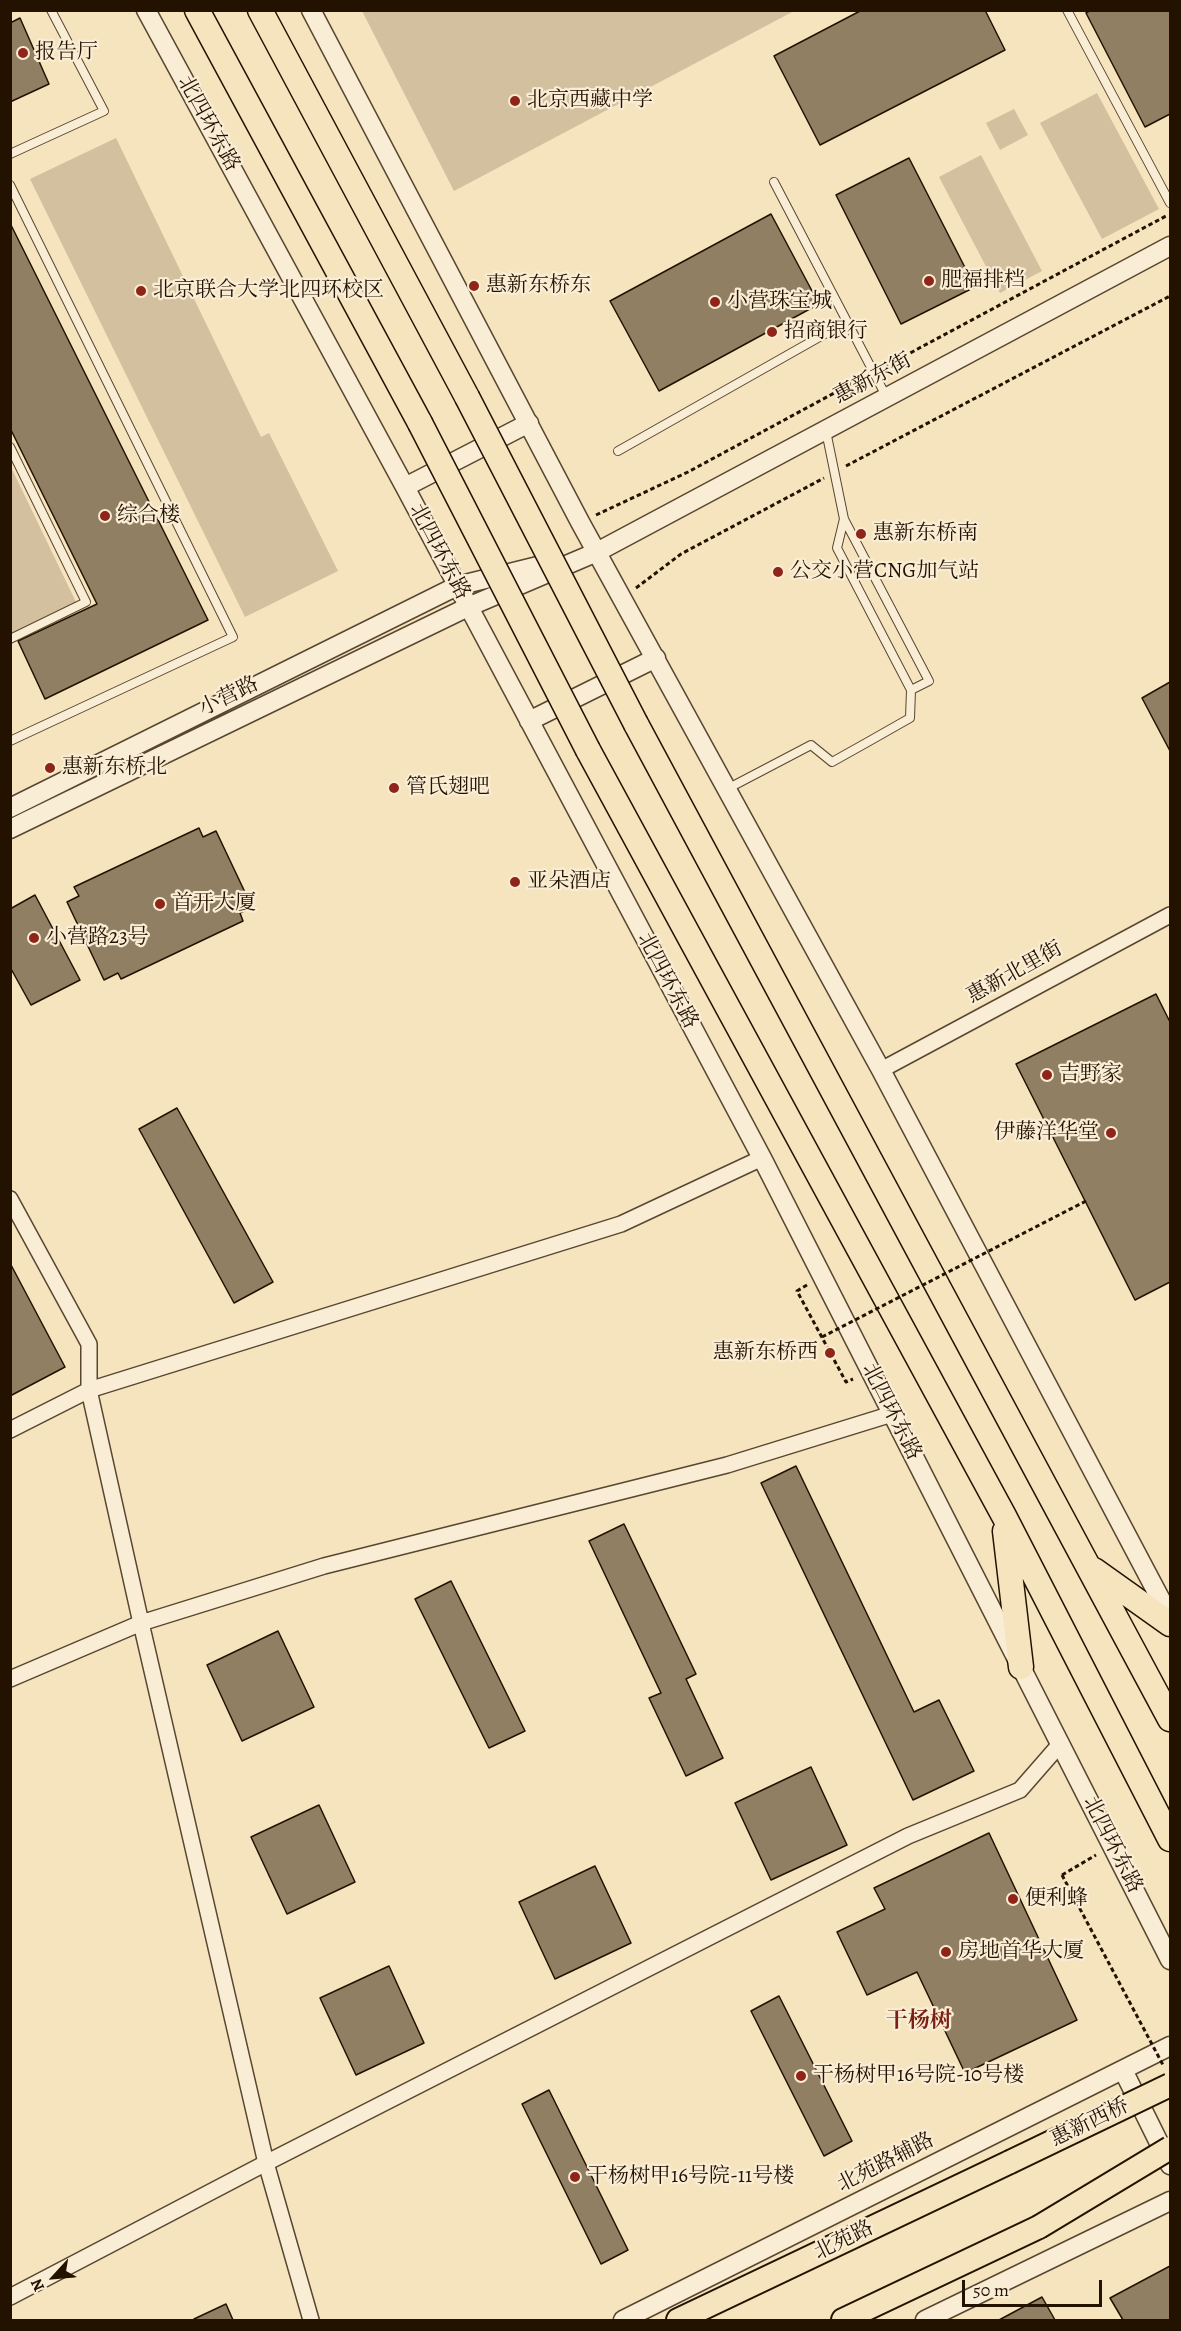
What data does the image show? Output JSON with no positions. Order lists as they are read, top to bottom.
{
  "streets": {
    "highway": ["北四环东路"],
    "main road": ["惠新西桥", "北苑路"],
    "street": [
      "惠新东街",
      "小营路",
      "惠新北里街",
      "北苑路辅路"
    ]
  },
  "crossings": [
    ["北四环东路", "小营路"],
    ["惠新东街", "小营路"],
    ["惠新西桥", "北苑路"]
  ],
  "districts": ["干杨树"],
  "places": [
    "报告厅",
    "北京西藏中学",
    "肥福排档",
    "惠新东桥东",
    "北京联合大学北四环校区",
    "小营珠宝城",
    "招商银行",
    "综合楼",
    "惠新东桥南",
    "公交小营CNG加气站",
    "惠新东桥北",
    "管氏翅吧",
    "亚朵酒店",
    "首开大厦",
    "小营路23号",
    "吉野家",
    "伊藤洋华堂",
    "惠新东桥西",
    "便利蜂",
    "房地首华大厦",
    "干杨树甲16号院-10号楼",
    "干杨树甲16号院-11号楼"
  ],
  "scale_bar": "50 m",
  "north": "bottom left"
}
